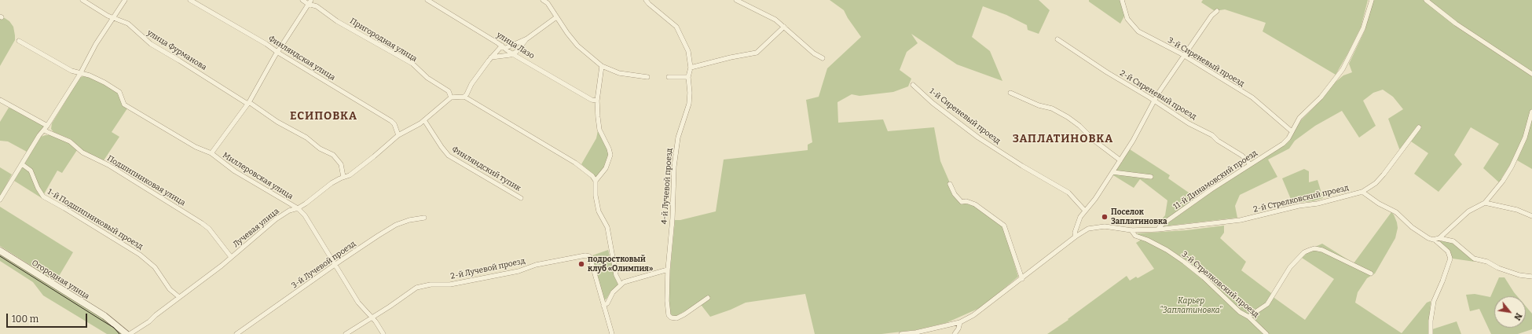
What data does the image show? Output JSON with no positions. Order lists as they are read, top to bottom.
{
  "streets": {
    "street": [
      "Пригородная улица",
      "улица Лазо",
      "улица Фурманова",
      "Финляндская улица",
      "3-й Сиреневый проезд",
      "2-й Сиреневый проезд",
      "1-й Сиреневый проезд",
      "Финляндский тупик",
      "Миллеровская улица",
      "11-й Динамовский проезд",
      "Подшипниковая улица",
      "4-й Лучевой проезд",
      "2-й Стрелковский проезд",
      "1-й Подшипниковый проезд",
      "Лучевая улица",
      "3-й Лучевой проезд",
      "2-й Лучевой проезд",
      "Огородная улица",
      "3-й Стрелковский проезд"
    ]
  },
  "crossings": [
    ["Пригородная улица", "Лучевая улица"],
    ["улица Фурманова", "Лучевая улица"],
    ["Финляндская улица", "Лучевая улица"],
    ["3-й Сиреневый проезд", "11-й Динамовский проезд"],
    ["2-й Сиреневый проезд", "11-й Динамовский проезд"],
    ["Финляндский тупик", "Лучевая улица"],
    ["Миллеровская улица", "Лучевая улица"],
    ["Миллеровская улица", "3-й Лучевой проезд"],
    ["Миллеровская улица", "2-й Лучевой проезд"],
    ["11-й Динамовский проезд", "2-й Стрелковский проезд"],
    ["Подшипниковая улица", "Лучевая улица"],
    ["1-й Подшипниковый проезд", "Лучевая улица"]
  ],
  "districts": ["ЕСИПОВКА", "ЗАПЛАТИНОВКА"],
  "parks": ["Карьер \"Заплатиновка\""],
  "places": ["Поселок Заплатиновка", "подростковый клуб «Олимпия»"],
  "scale_bar": "100 m",
  "north": "bottom right"
}
